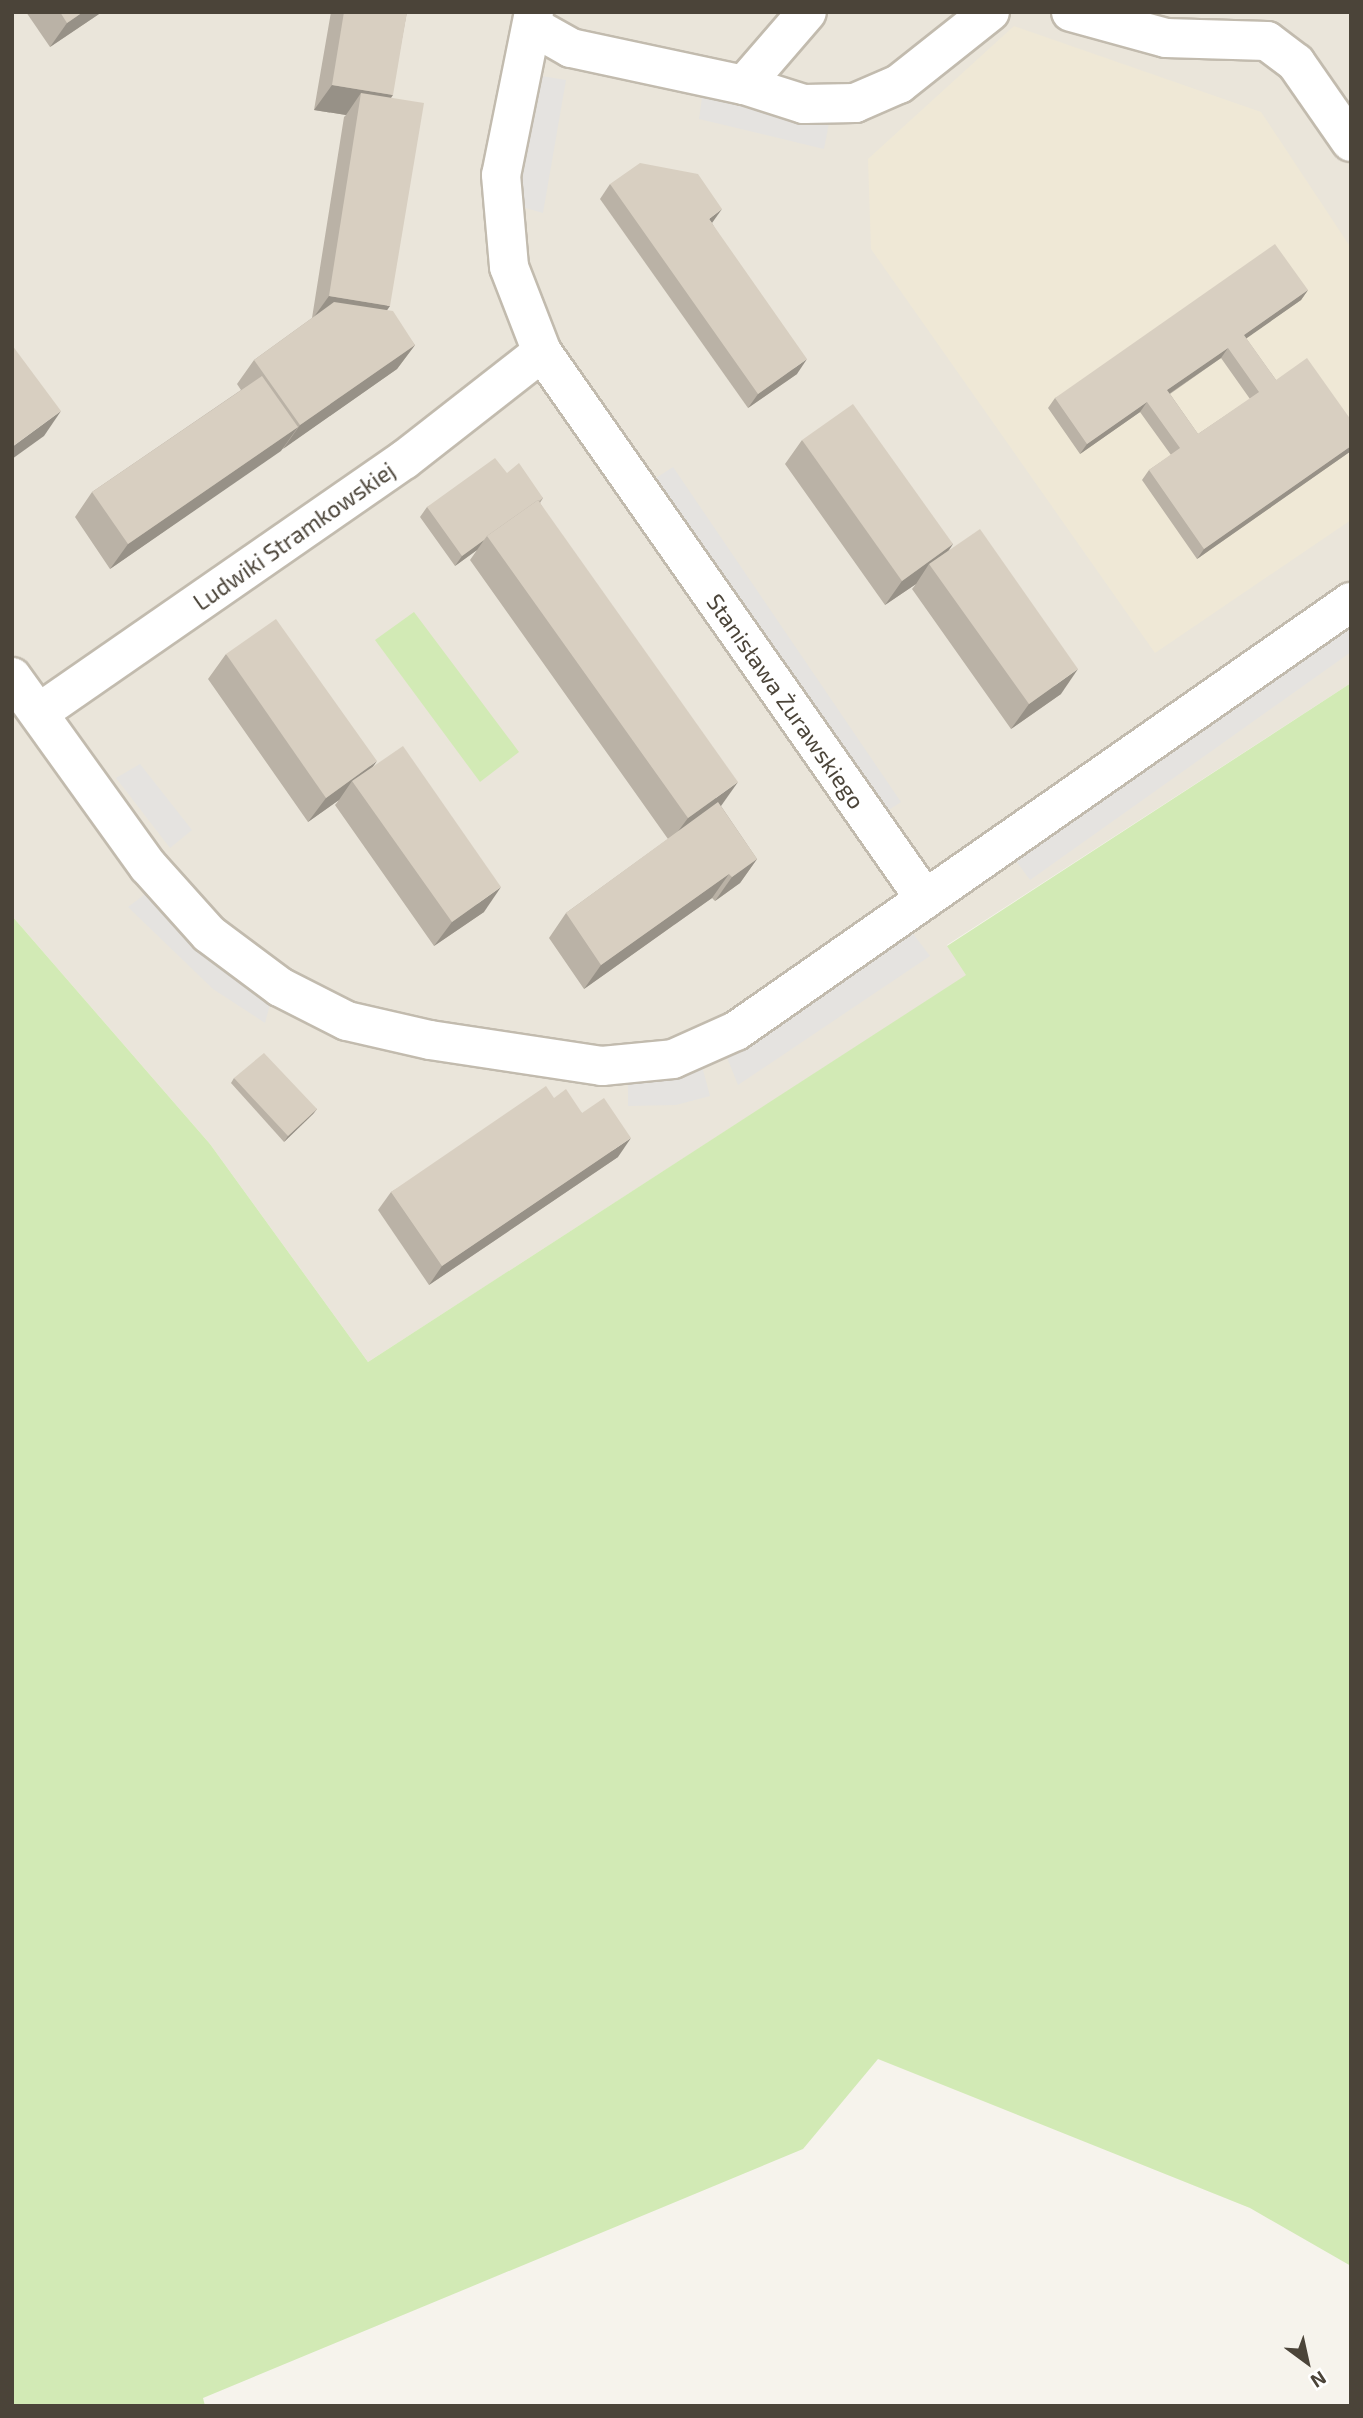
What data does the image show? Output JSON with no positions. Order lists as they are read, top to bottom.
{
  "streets": {
    "street": ["Ludwiki Stramkowskiej", "Stanisława Żurawskiego"]
  },
  "crossings": [
    ["Ludwiki Stramkowskiej", "Stanisława Żurawskiego"]
  ],
  "north": "bottom right"
}
